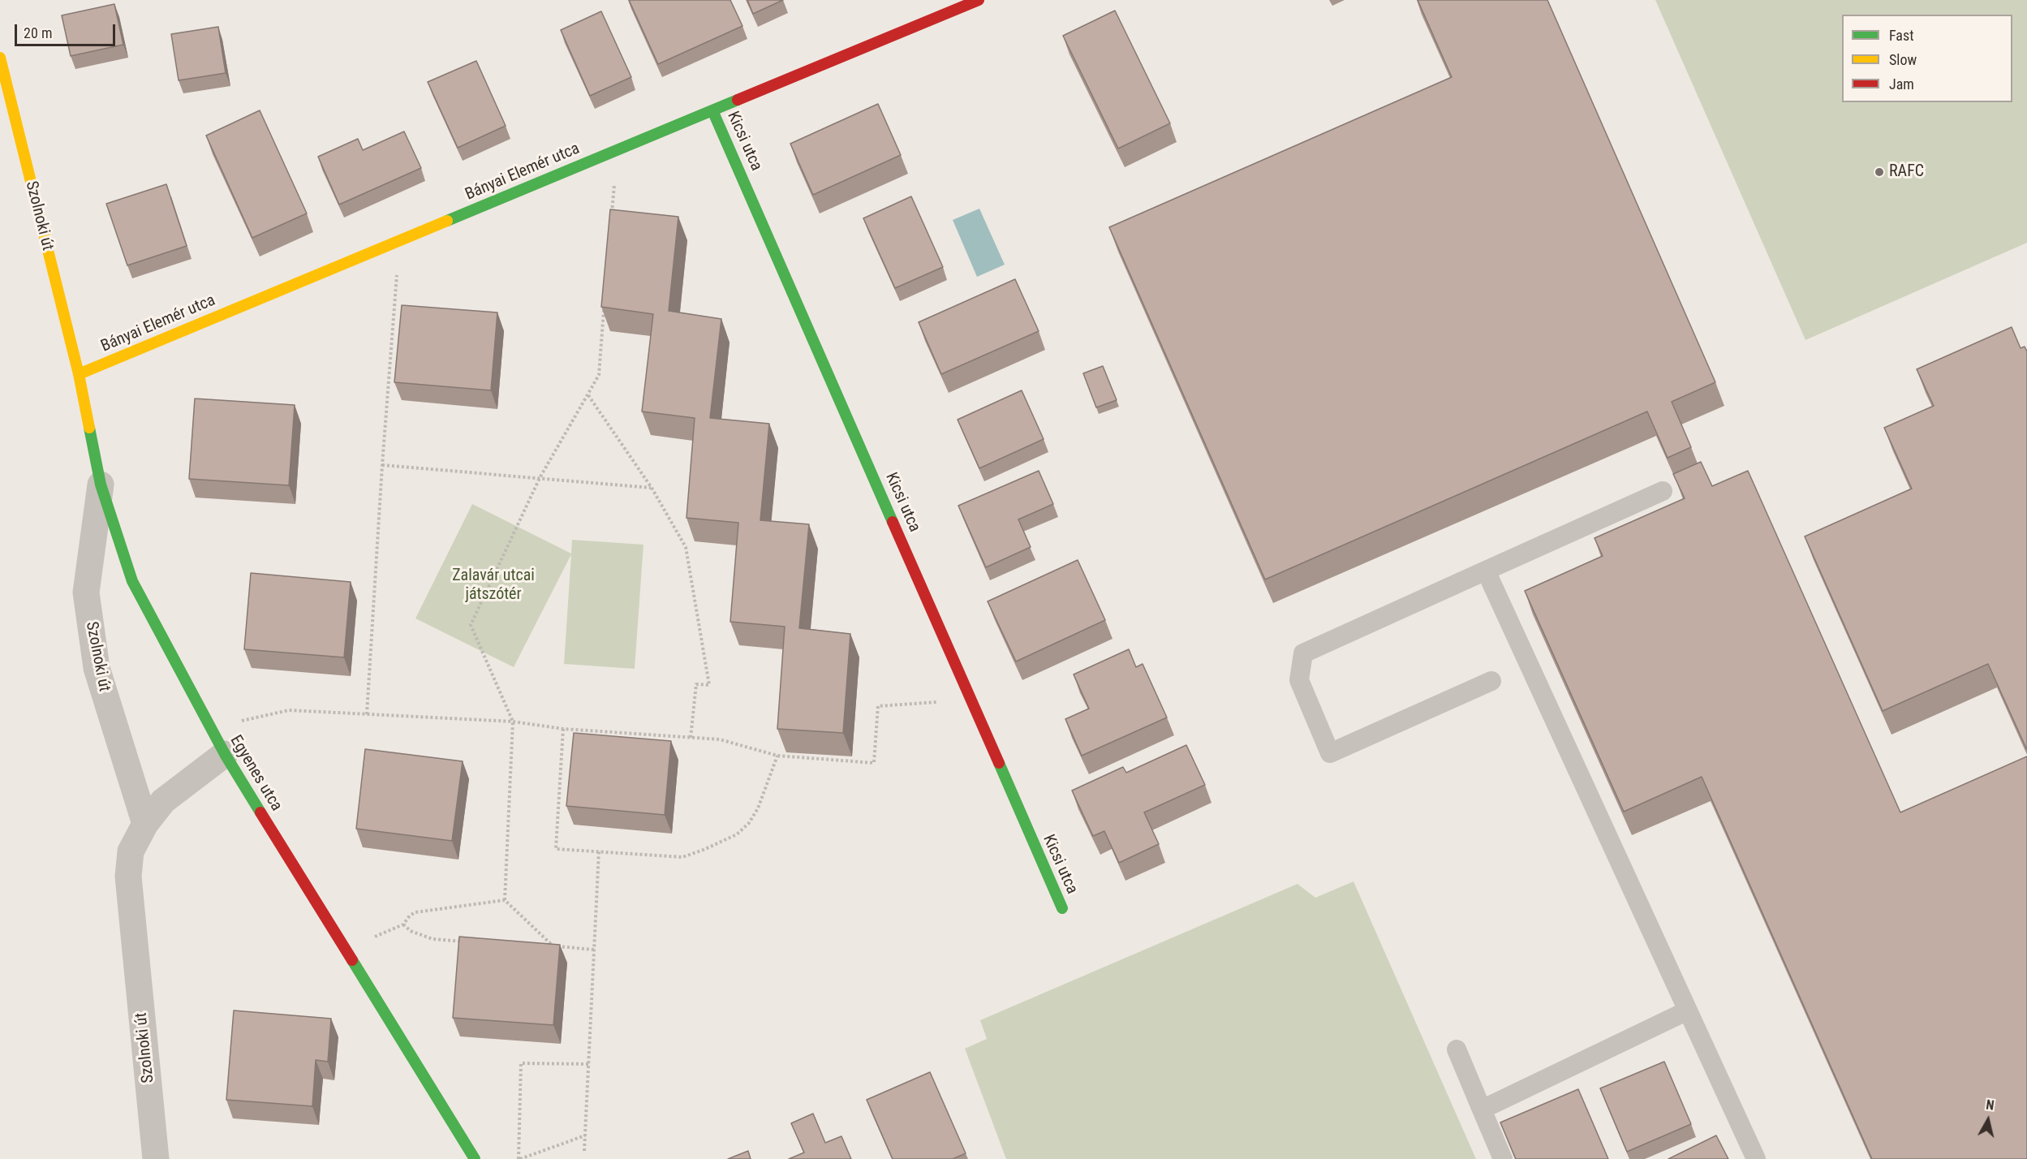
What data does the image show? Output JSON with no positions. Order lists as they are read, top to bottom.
{
  "streets": {
    "street": [
      "Kicsi utca",
      "Bányai Elemér utca",
      "Szolnoki út",
      "Egyenes utca"
    ]
  },
  "crossings": [
    ["Kicsi utca", "Bányai Elemér utca"],
    ["Bányai Elemér utca", "Szolnoki út"],
    ["Bányai Elemér utca", "Egyenes utca"],
    ["Szolnoki út", "Egyenes utca"]
  ],
  "parks": ["Zalavár utcai játszótér"],
  "places": ["RAFC"],
  "legend": ["Fast", "Slow", "Jam"],
  "scale_bar": "20 m",
  "north": "top"
}
